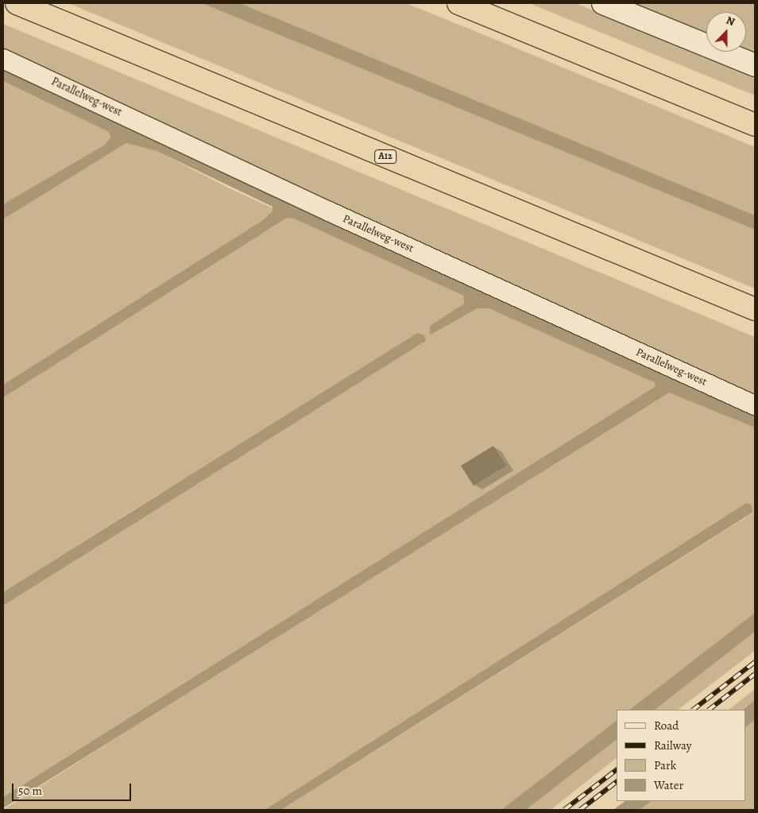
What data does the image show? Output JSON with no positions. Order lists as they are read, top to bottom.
{
  "streets": {
    "highway": ["A12"],
    "street": ["Parallelweg-west"]
  },
  "legend": [
    "Road",
    "Railway",
    "Park",
    "Water"
  ],
  "scale_bar": "50 m",
  "north": "top"
}
